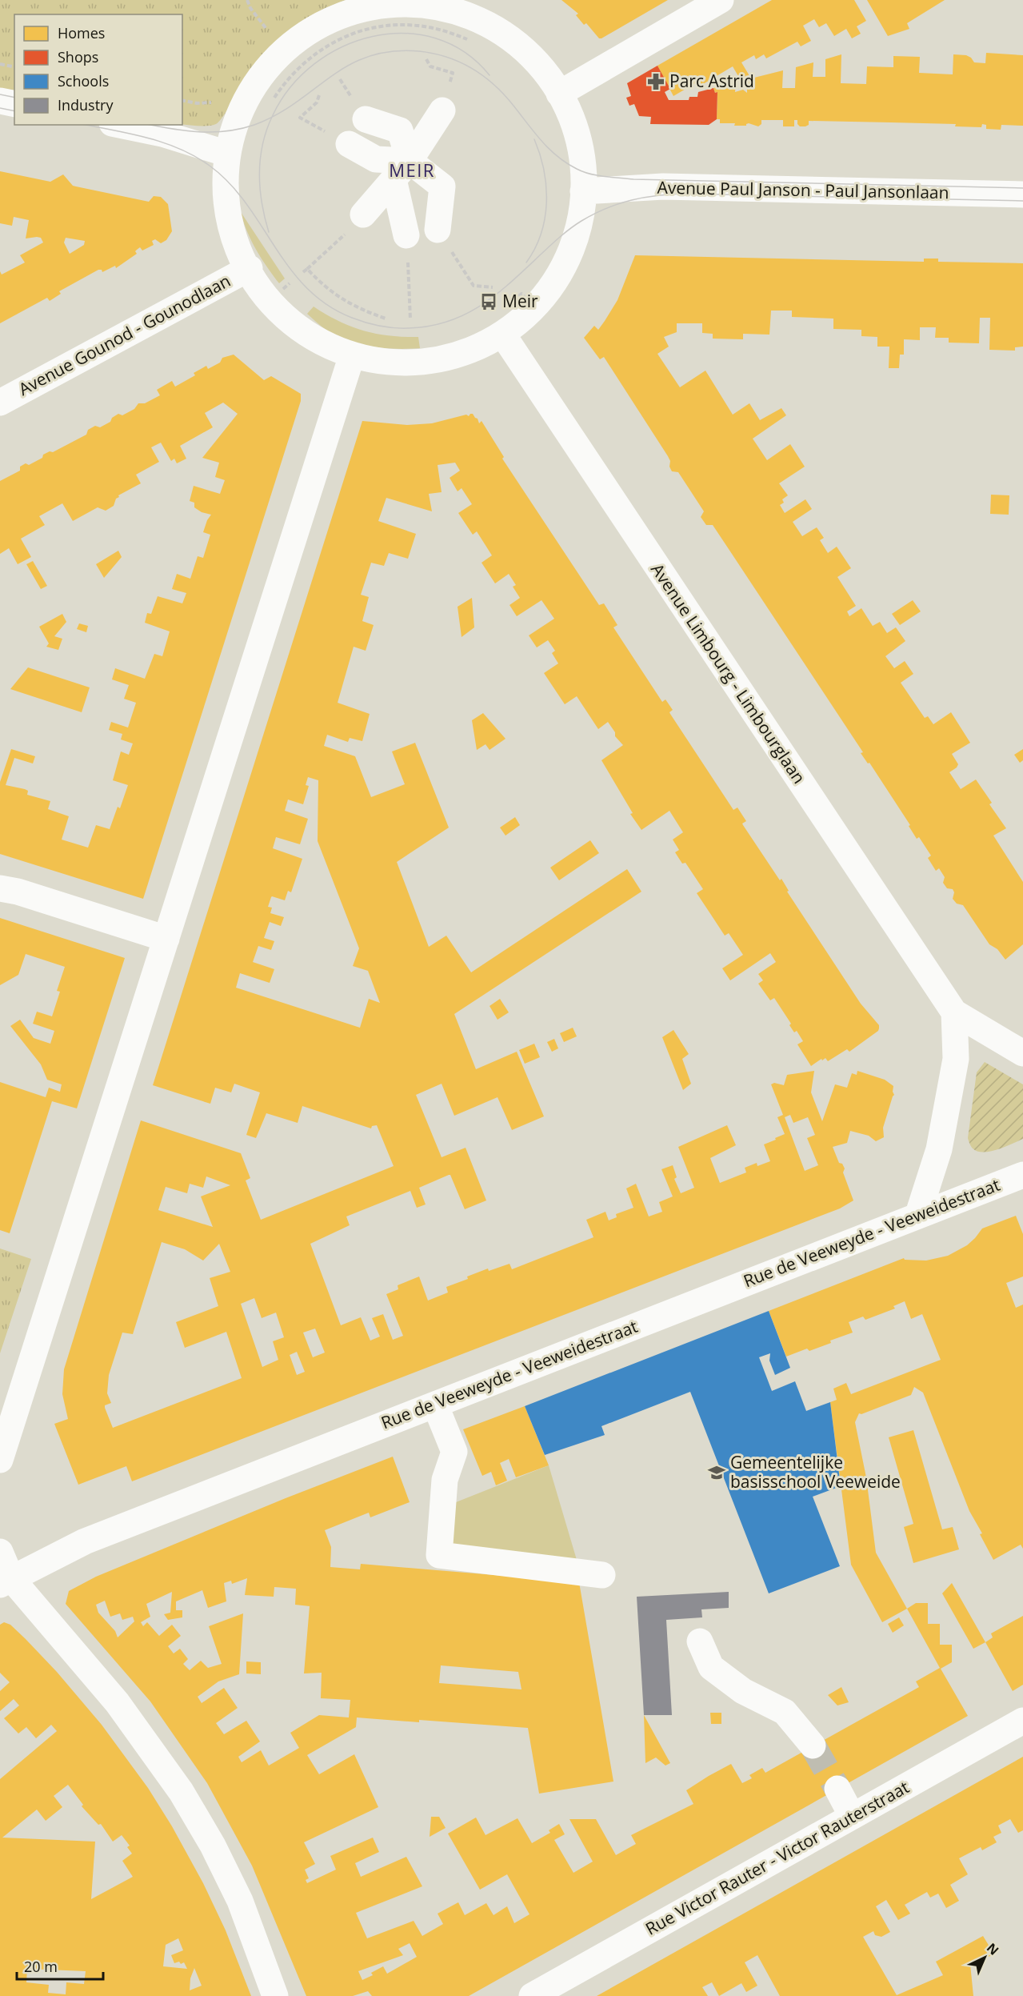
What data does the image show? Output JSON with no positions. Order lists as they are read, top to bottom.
{
  "streets": {
    "street": [
      "Avenue Paul Janson - Paul Jansonlaan",
      "Avenue Gounod - Gounodlaan",
      "Avenue Limbourg - Limbourglaan",
      "Rue de Veeweyde - Veeweidestraat",
      "Rue Victor Rauter - Victor Rauterstraat"
    ]
  },
  "districts": ["MEIR"],
  "places": {
    "pharmacy": ["Parc Astrid"],
    "bus stop": ["Meir"],
    "school or university": ["Gemeentelijke basisschool Veeweide"]
  },
  "legend": [
    "Homes",
    "Shops",
    "Schools",
    "Industry"
  ],
  "scale_bar": "20 m",
  "north": "top right"
}
